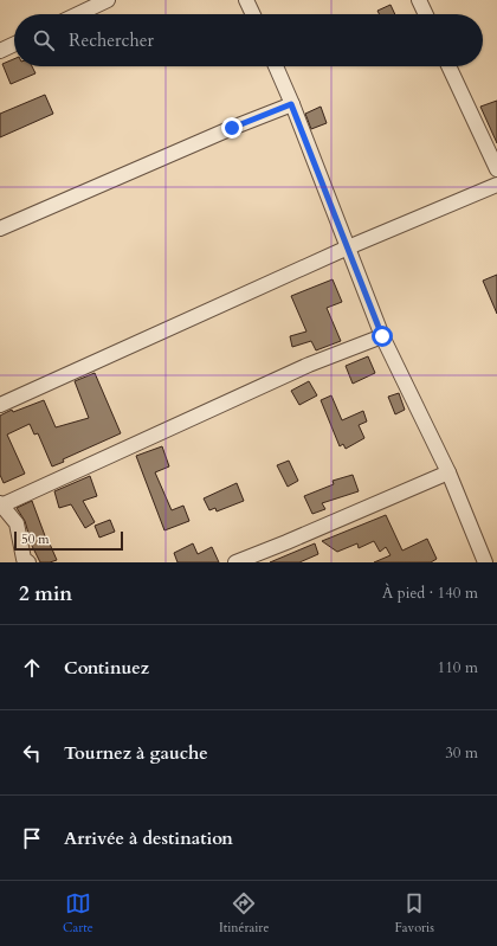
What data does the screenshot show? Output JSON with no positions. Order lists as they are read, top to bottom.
{
  "scale_bar": "50 m",
  "page": {
    "search": "Rechercher",
    "scale": "50 m",
    "heading": ["2 min", "À pied · 140 m"],
    "list": [
      ["Continuez", "110 m"],
      ["Tournez à gauche", "30 m"],
      "Arrivée à destination"
    ],
    "nav": ["Carte", "Itinéraire", "Favoris"]
  }
}
